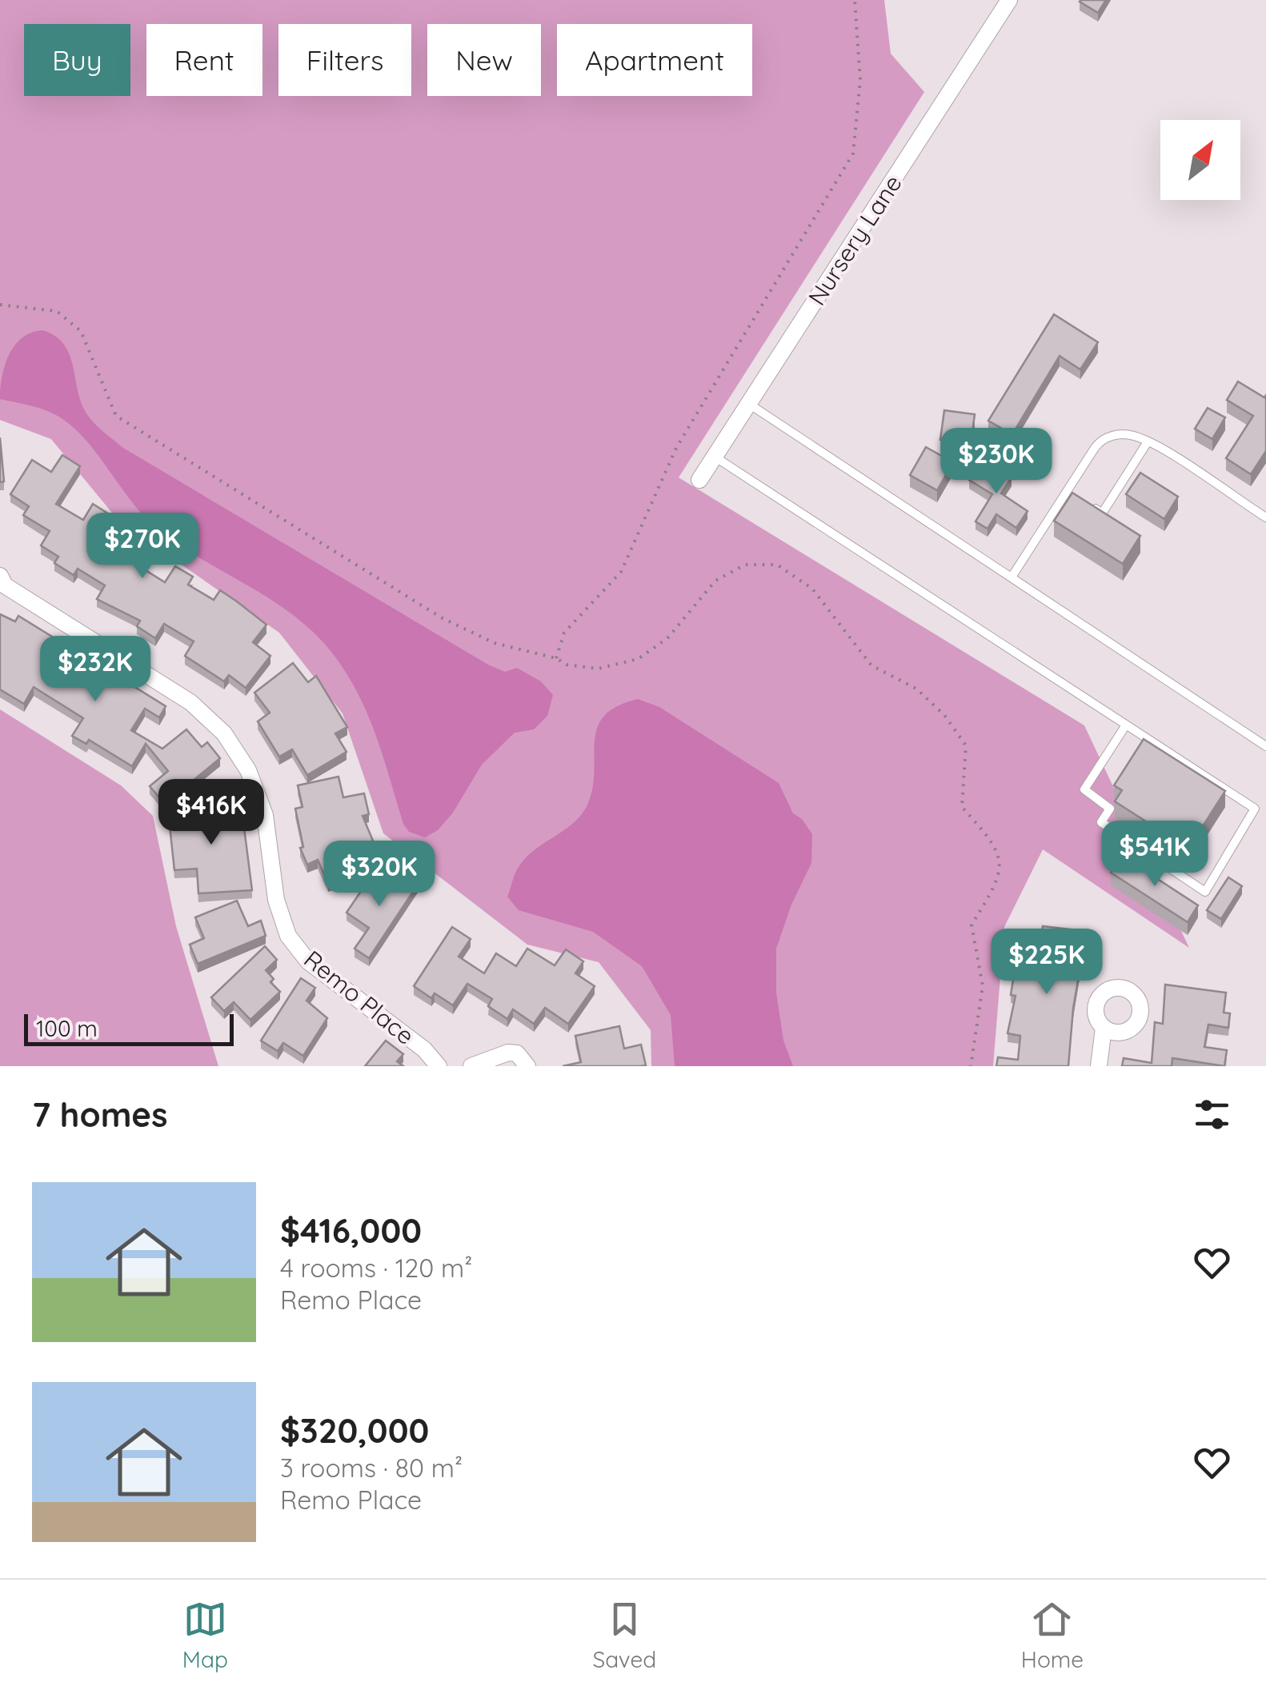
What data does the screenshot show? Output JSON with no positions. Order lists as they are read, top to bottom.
{
  "streets": {
    "street": ["Nursery Lane", "Remo Place"]
  },
  "scale_bar": "100 m",
  "north": "top right",
  "page": {
    "chip": [
      "Buy",
      "Rent",
      "Filters",
      "New",
      "Apartment"
    ],
    "price": [
      "$230K",
      "$270K",
      "$232K",
      "$416K",
      "$541K",
      "$320K",
      "$225K"
    ],
    "scale": "100 m",
    "heading": "7 homes",
    "list": [
      {
        "name": "$416,000",
        "note": "4 rooms · 120 m² · Remo Place"
      },
      {
        "name": "$320,000",
        "note": "3 rooms · 80 m² · Remo Place"
      }
    ],
    "tabs": ["Map", "Saved", "Home"]
  }
}
